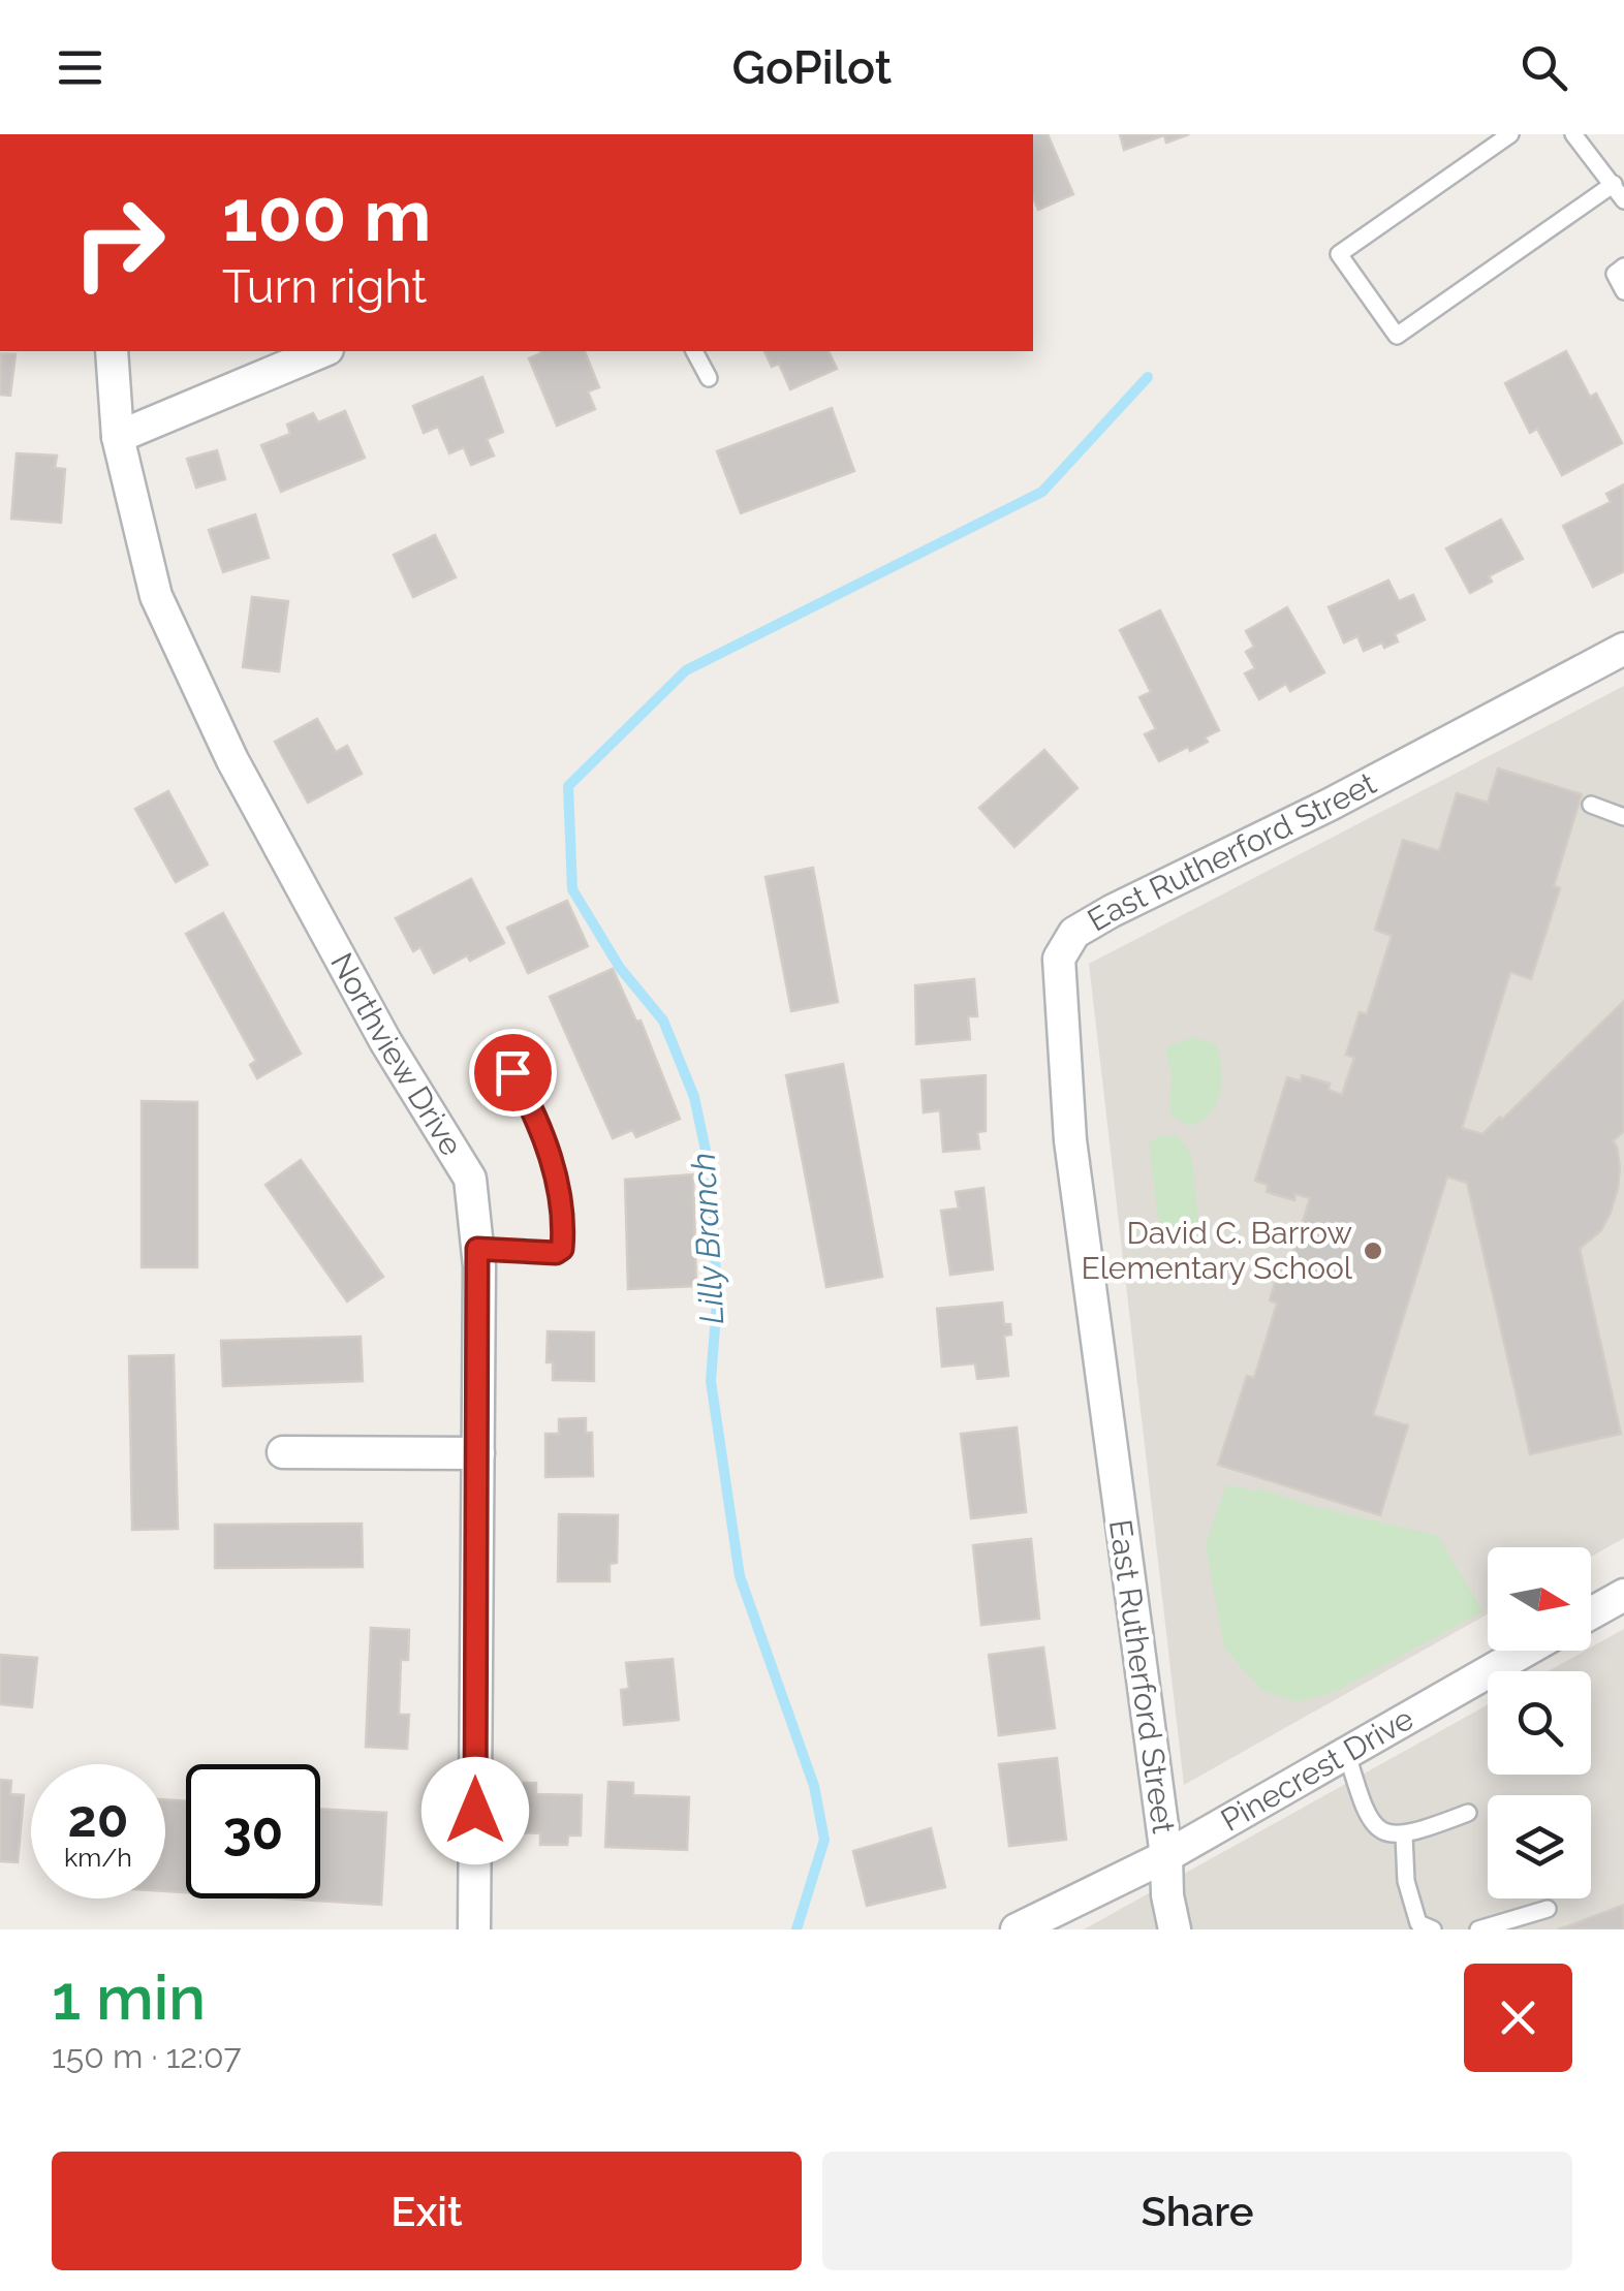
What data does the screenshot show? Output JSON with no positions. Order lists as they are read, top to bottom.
{
  "streets": {
    "street": ["East Rutherford Street", "Northview Drive", "Pinecrest Drive"]
  },
  "crossings": [
    ["East Rutherford Street", "Pinecrest Drive"]
  ],
  "water": ["Lilly Branch"],
  "places": ["David C. Barrow Elementary School"],
  "north": "right",
  "page": {
    "header": "GoPilot",
    "turn": ["100 m", "Turn right"],
    "speed": "20 km/h",
    "limit": "30",
    "heading": ["1 min", "150 m · 12:07"],
    "buttons": ["Exit", "Share"]
  }
}
